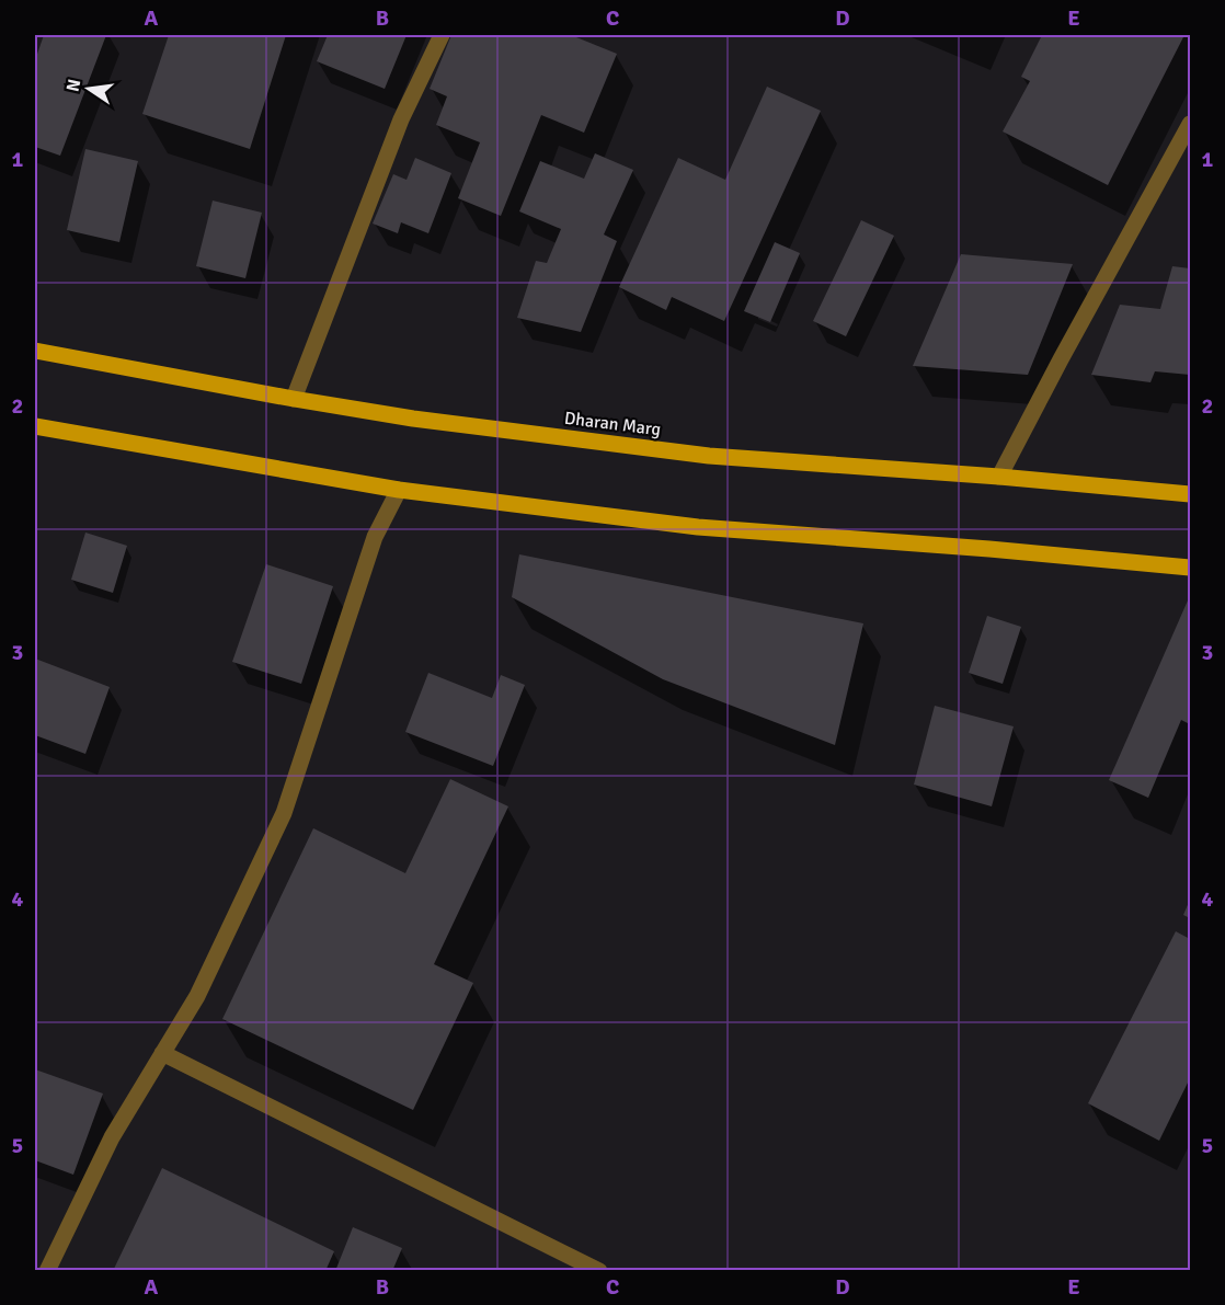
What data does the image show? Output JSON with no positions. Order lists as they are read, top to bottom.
{
  "streets": {
    "main road": ["Dharan Marg"]
  },
  "north": "left",
  "grid": {
    "columns": [
      "A",
      "B",
      "C",
      "D",
      "E"
    ],
    "rows": [
      "1",
      "2",
      "3",
      "4",
      "5"
    ]
  }
}
